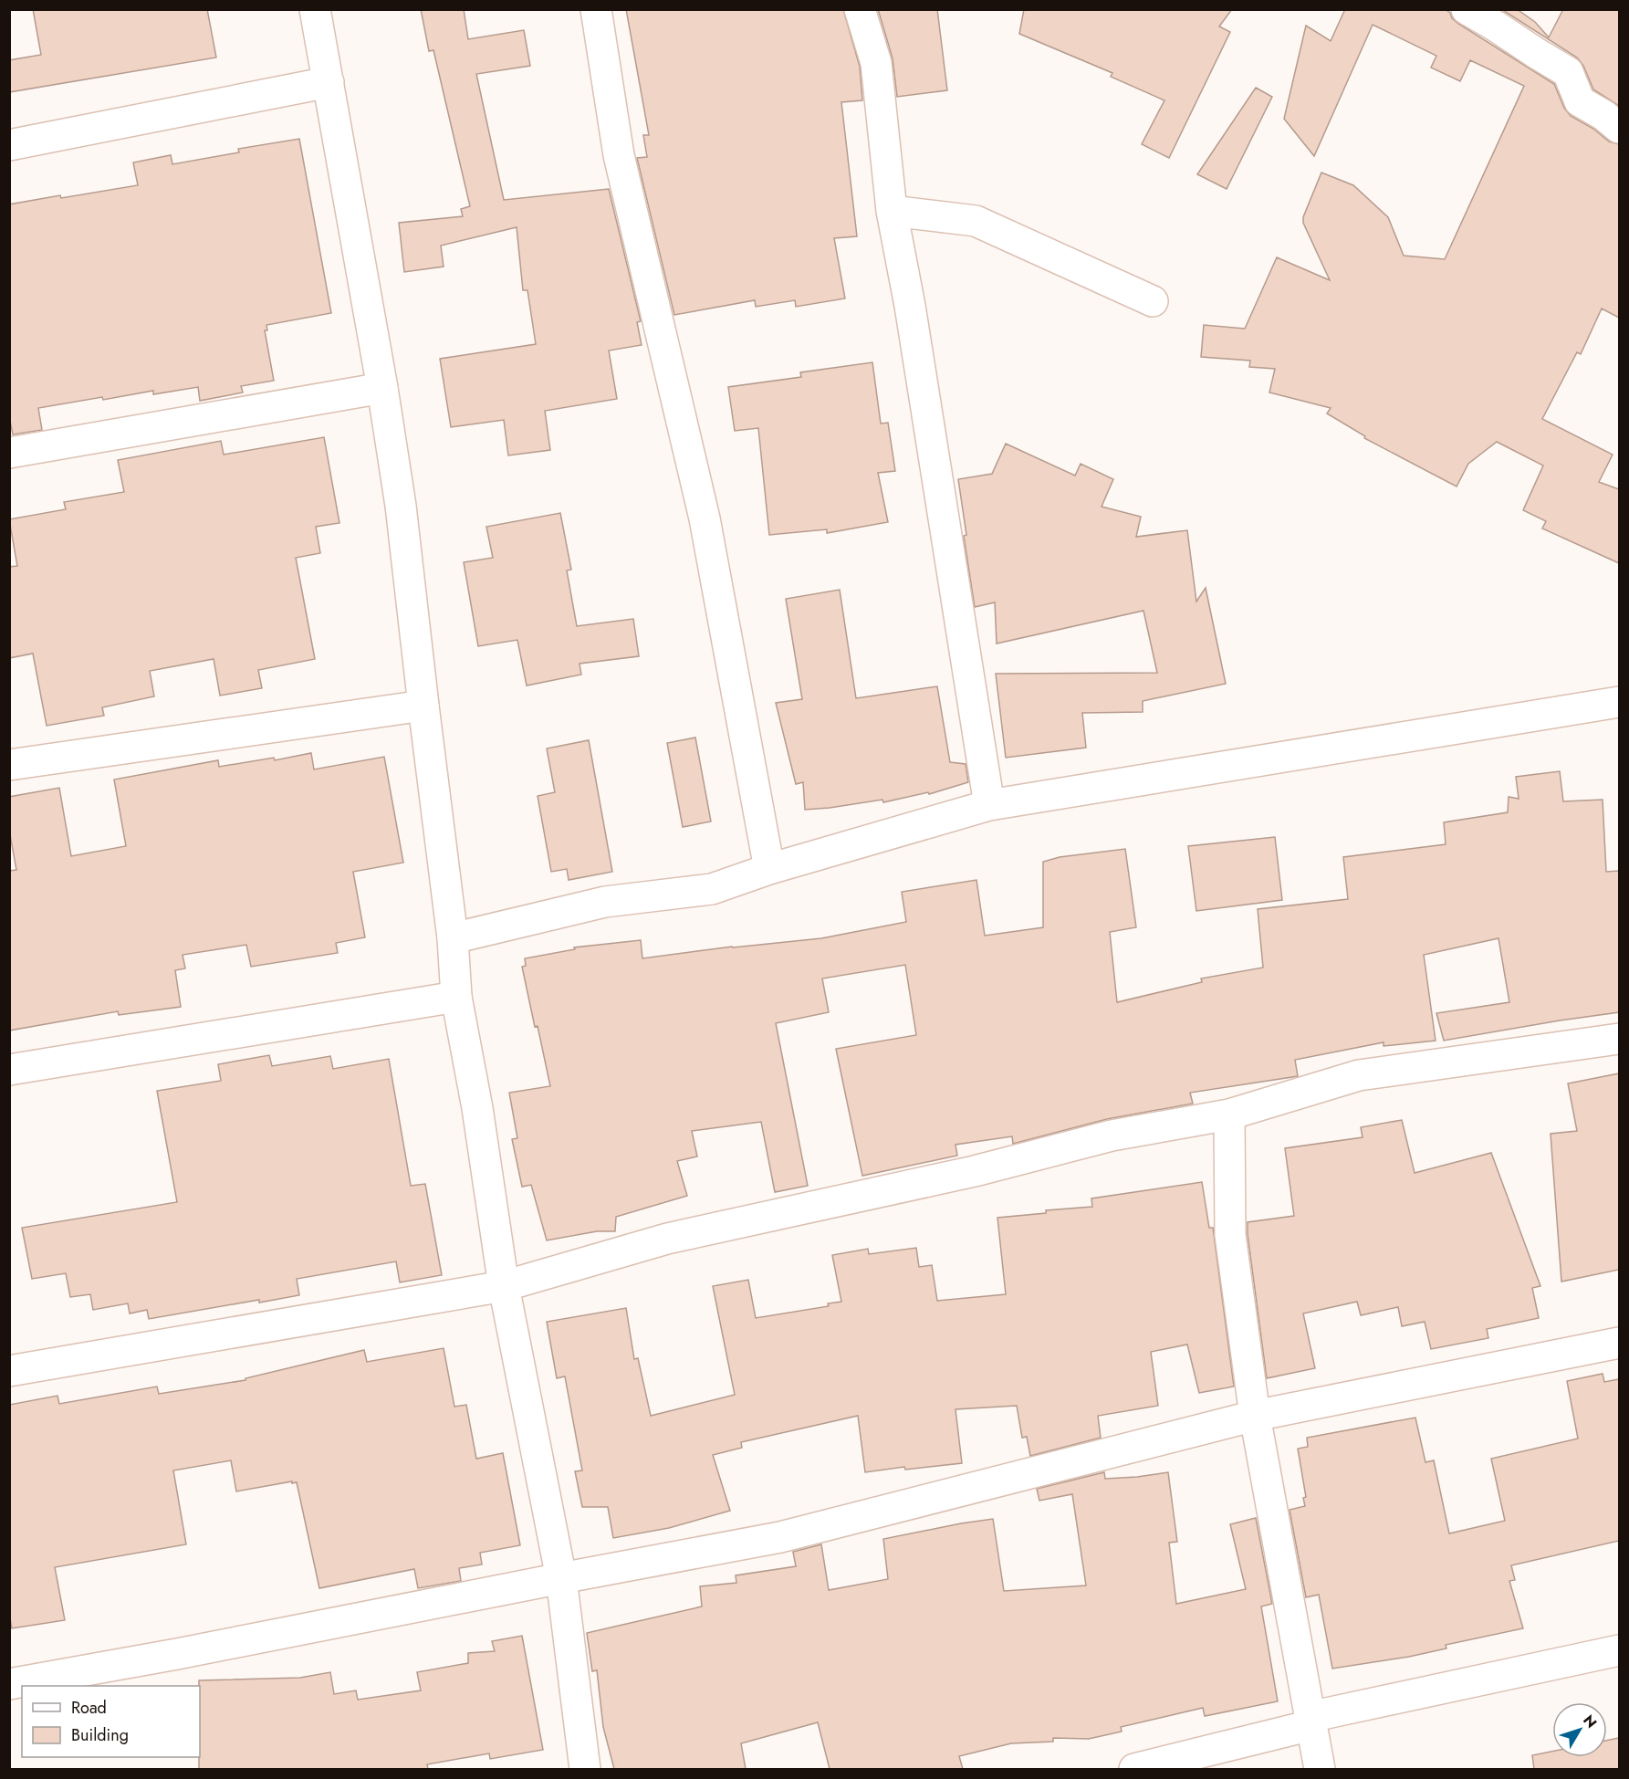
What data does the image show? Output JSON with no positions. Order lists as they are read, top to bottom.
{
  "legend": ["Road", "Building"],
  "north": "top right"
}
